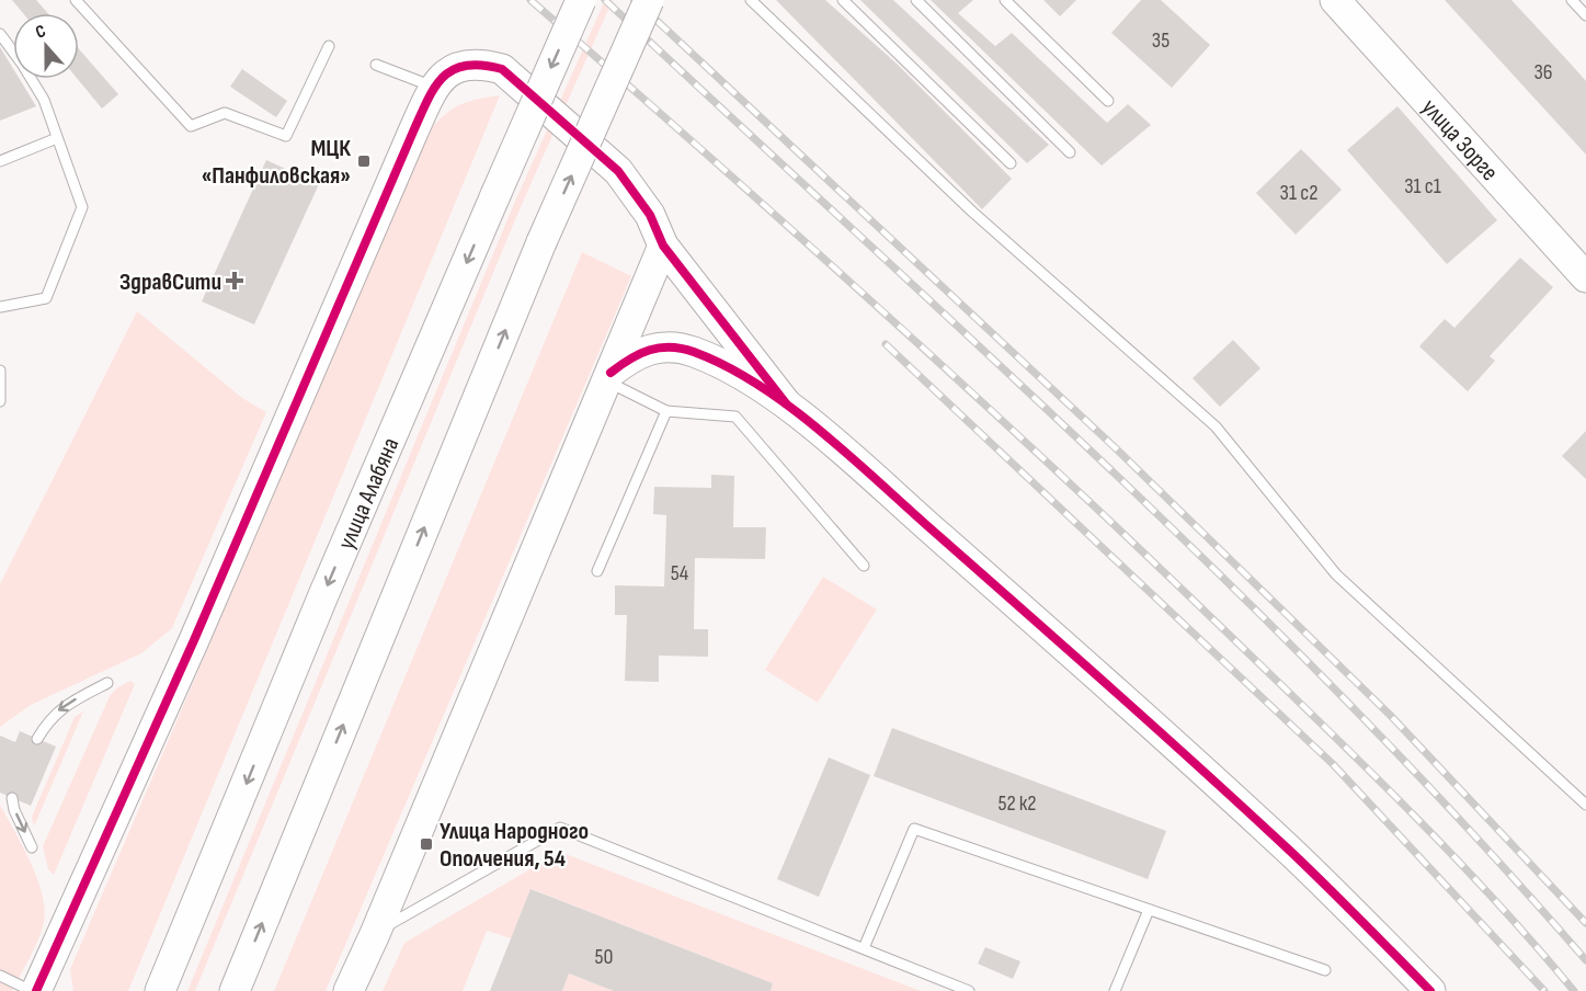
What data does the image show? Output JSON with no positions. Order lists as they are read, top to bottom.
{
  "streets": {
    "street": ["улица Зорге", "улица Алабяна"]
  },
  "places": {
    "transit": ["МЦК «Панфиловская»", "Улица Народного Ополчения, 54"],
    "health": ["ЗдравСити"]
  },
  "house_numbers": [
    "35",
    "36",
    "31 с1",
    "31 с2",
    "54",
    "52 к2",
    "50"
  ],
  "north": "top"
}
